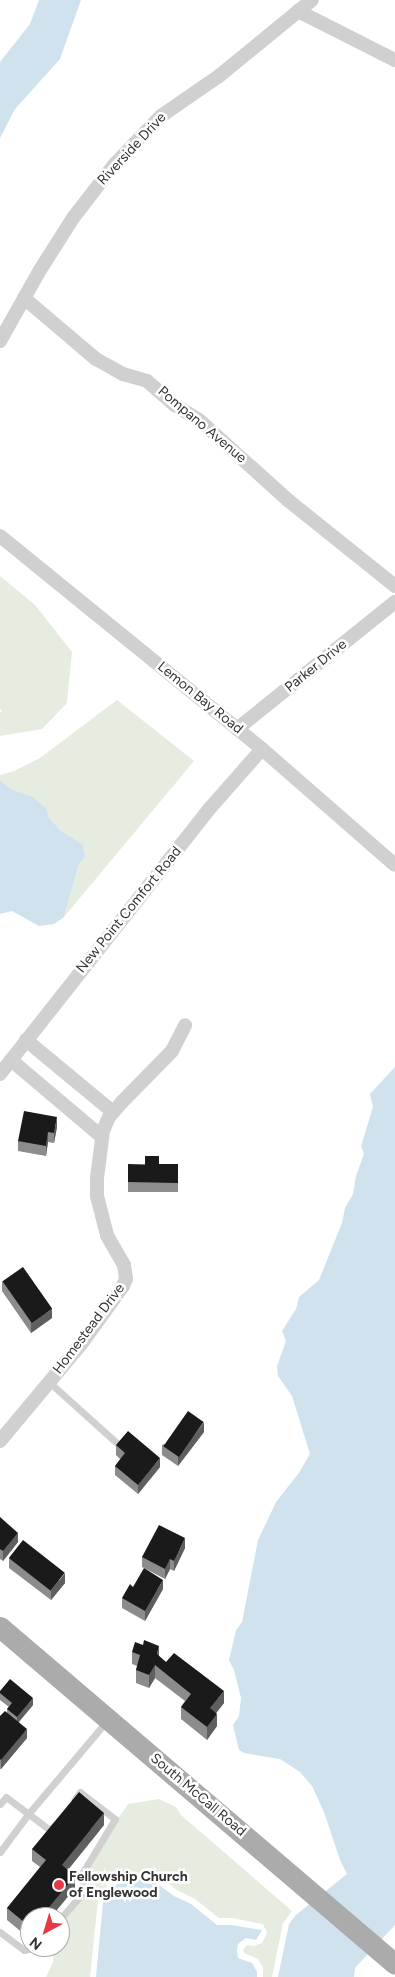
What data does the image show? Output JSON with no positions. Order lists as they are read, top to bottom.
{
  "streets": {
    "main road": ["South McCall Road"],
    "street": [
      "Riverside Drive",
      "Pompano Avenue",
      "Parker Drive",
      "Lemon Bay Road",
      "New Point Comfort Road",
      "Homestead Drive"
    ]
  },
  "crossings": [
    ["Riverside Drive", "Pompano Avenue"],
    ["Parker Drive", "Lemon Bay Road"],
    ["Lemon Bay Road", "New Point Comfort Road"]
  ],
  "places": ["Fellowship Church of Englewood"],
  "north": "bottom left"
}
